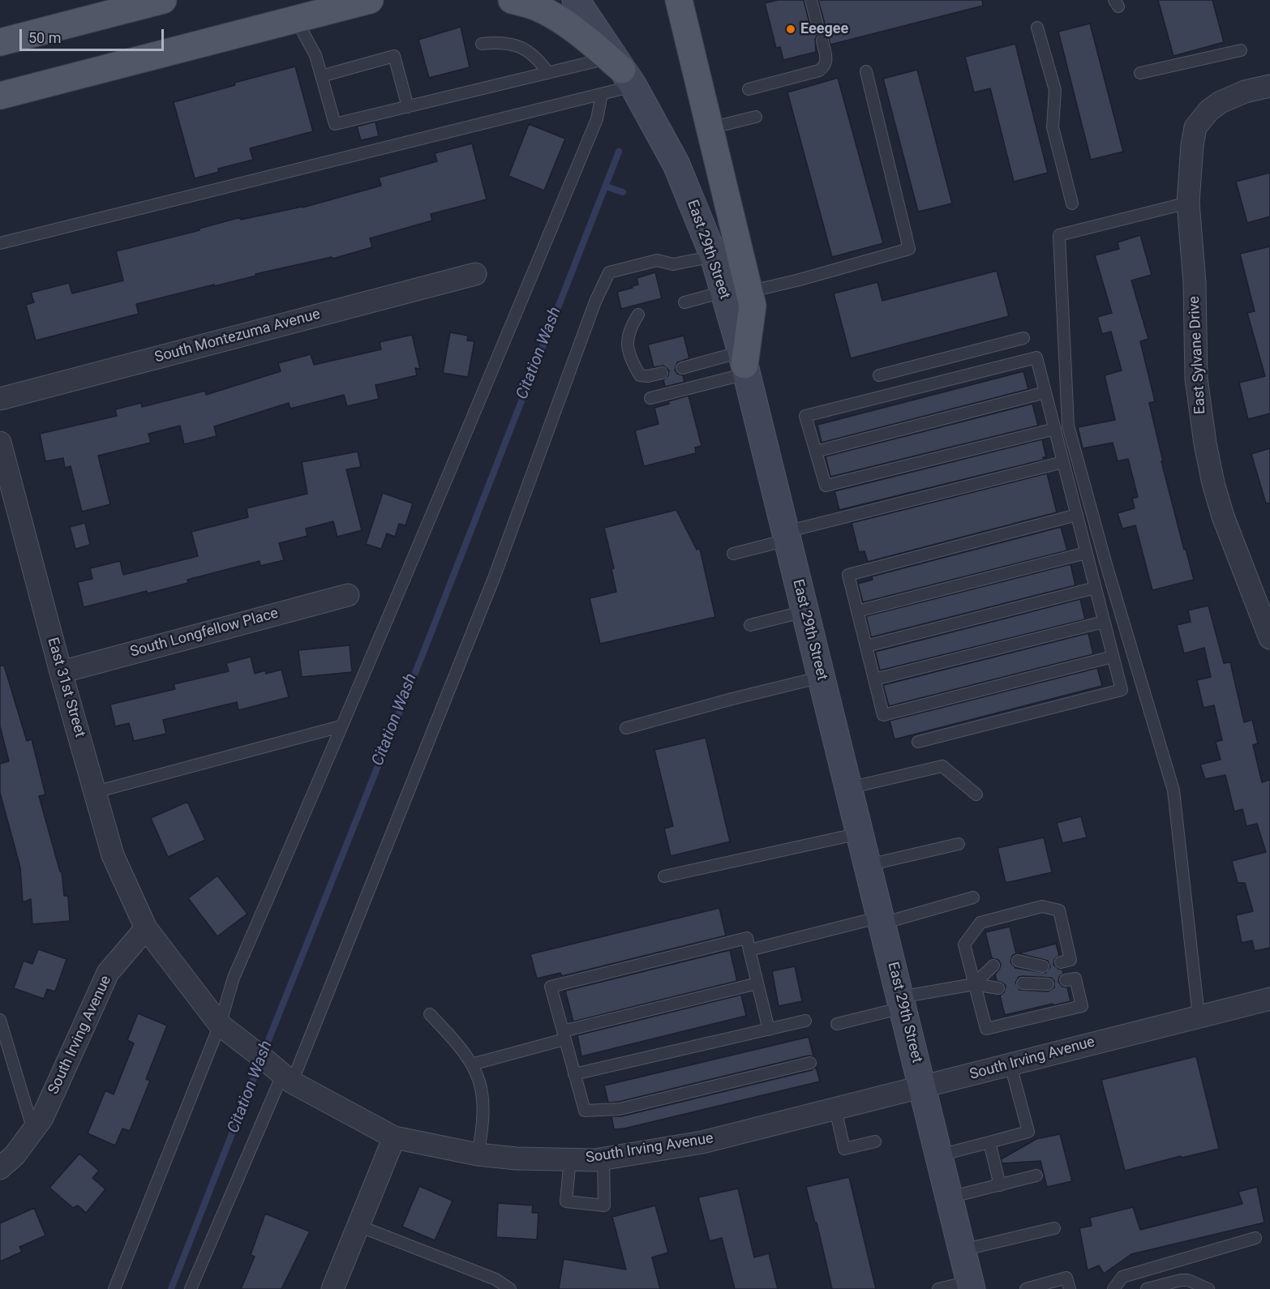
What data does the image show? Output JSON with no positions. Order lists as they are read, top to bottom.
{
  "streets": {
    "street": [
      "East 29th Street",
      "South Montezuma Avenue",
      "East Sylvane Drive",
      "South Longfellow Place",
      "East 31st Street",
      "South Irving Avenue"
    ]
  },
  "crossings": [
    ["East 29th Street", "South Irving Avenue"],
    ["South Longfellow Place", "East 31st Street"],
    ["East 31st Street", "South Irving Avenue"]
  ],
  "water": ["Citation Wash"],
  "places": ["Eeegee"],
  "scale_bar": "50 m"
}
